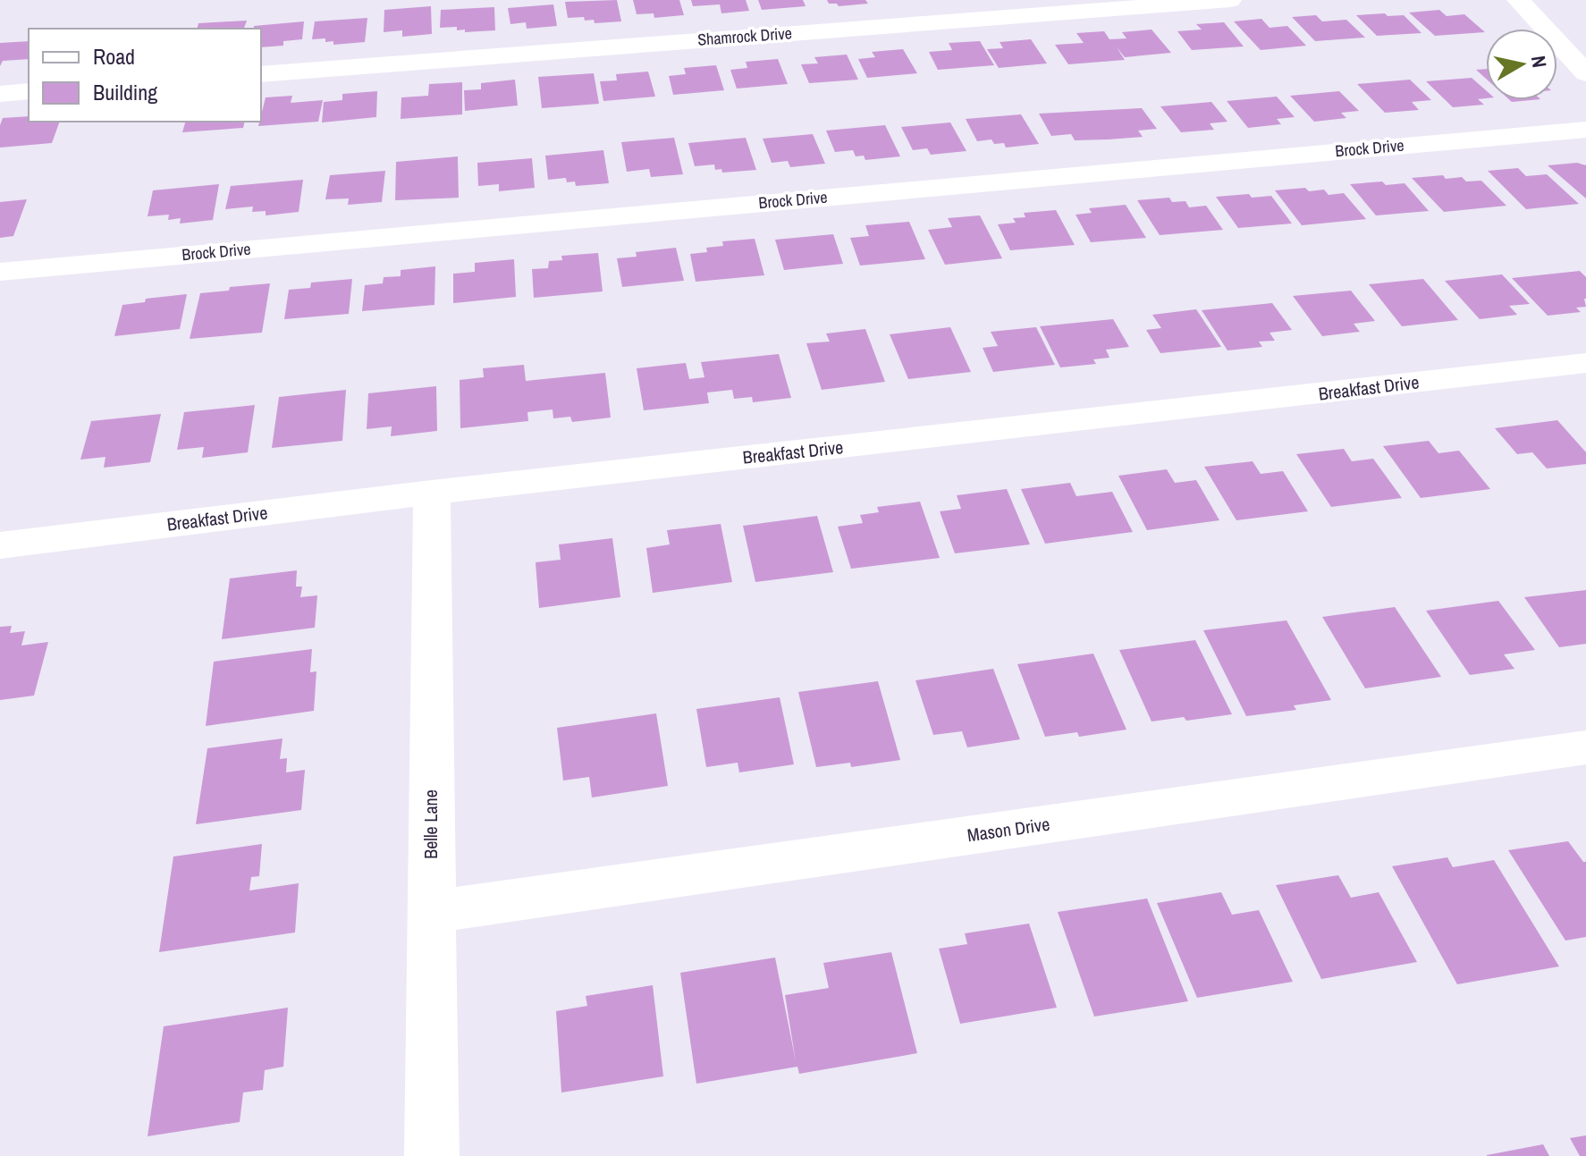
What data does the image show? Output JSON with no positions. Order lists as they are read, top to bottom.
{
  "streets": {
    "street": [
      "Shamrock Drive",
      "Brock Drive",
      "Breakfast Drive",
      "Belle Lane",
      "Mason Drive"
    ]
  },
  "crossings": [
    ["Breakfast Drive", "Belle Lane"],
    ["Belle Lane", "Mason Drive"]
  ],
  "legend": ["Road", "Building"],
  "north": "right"
}
